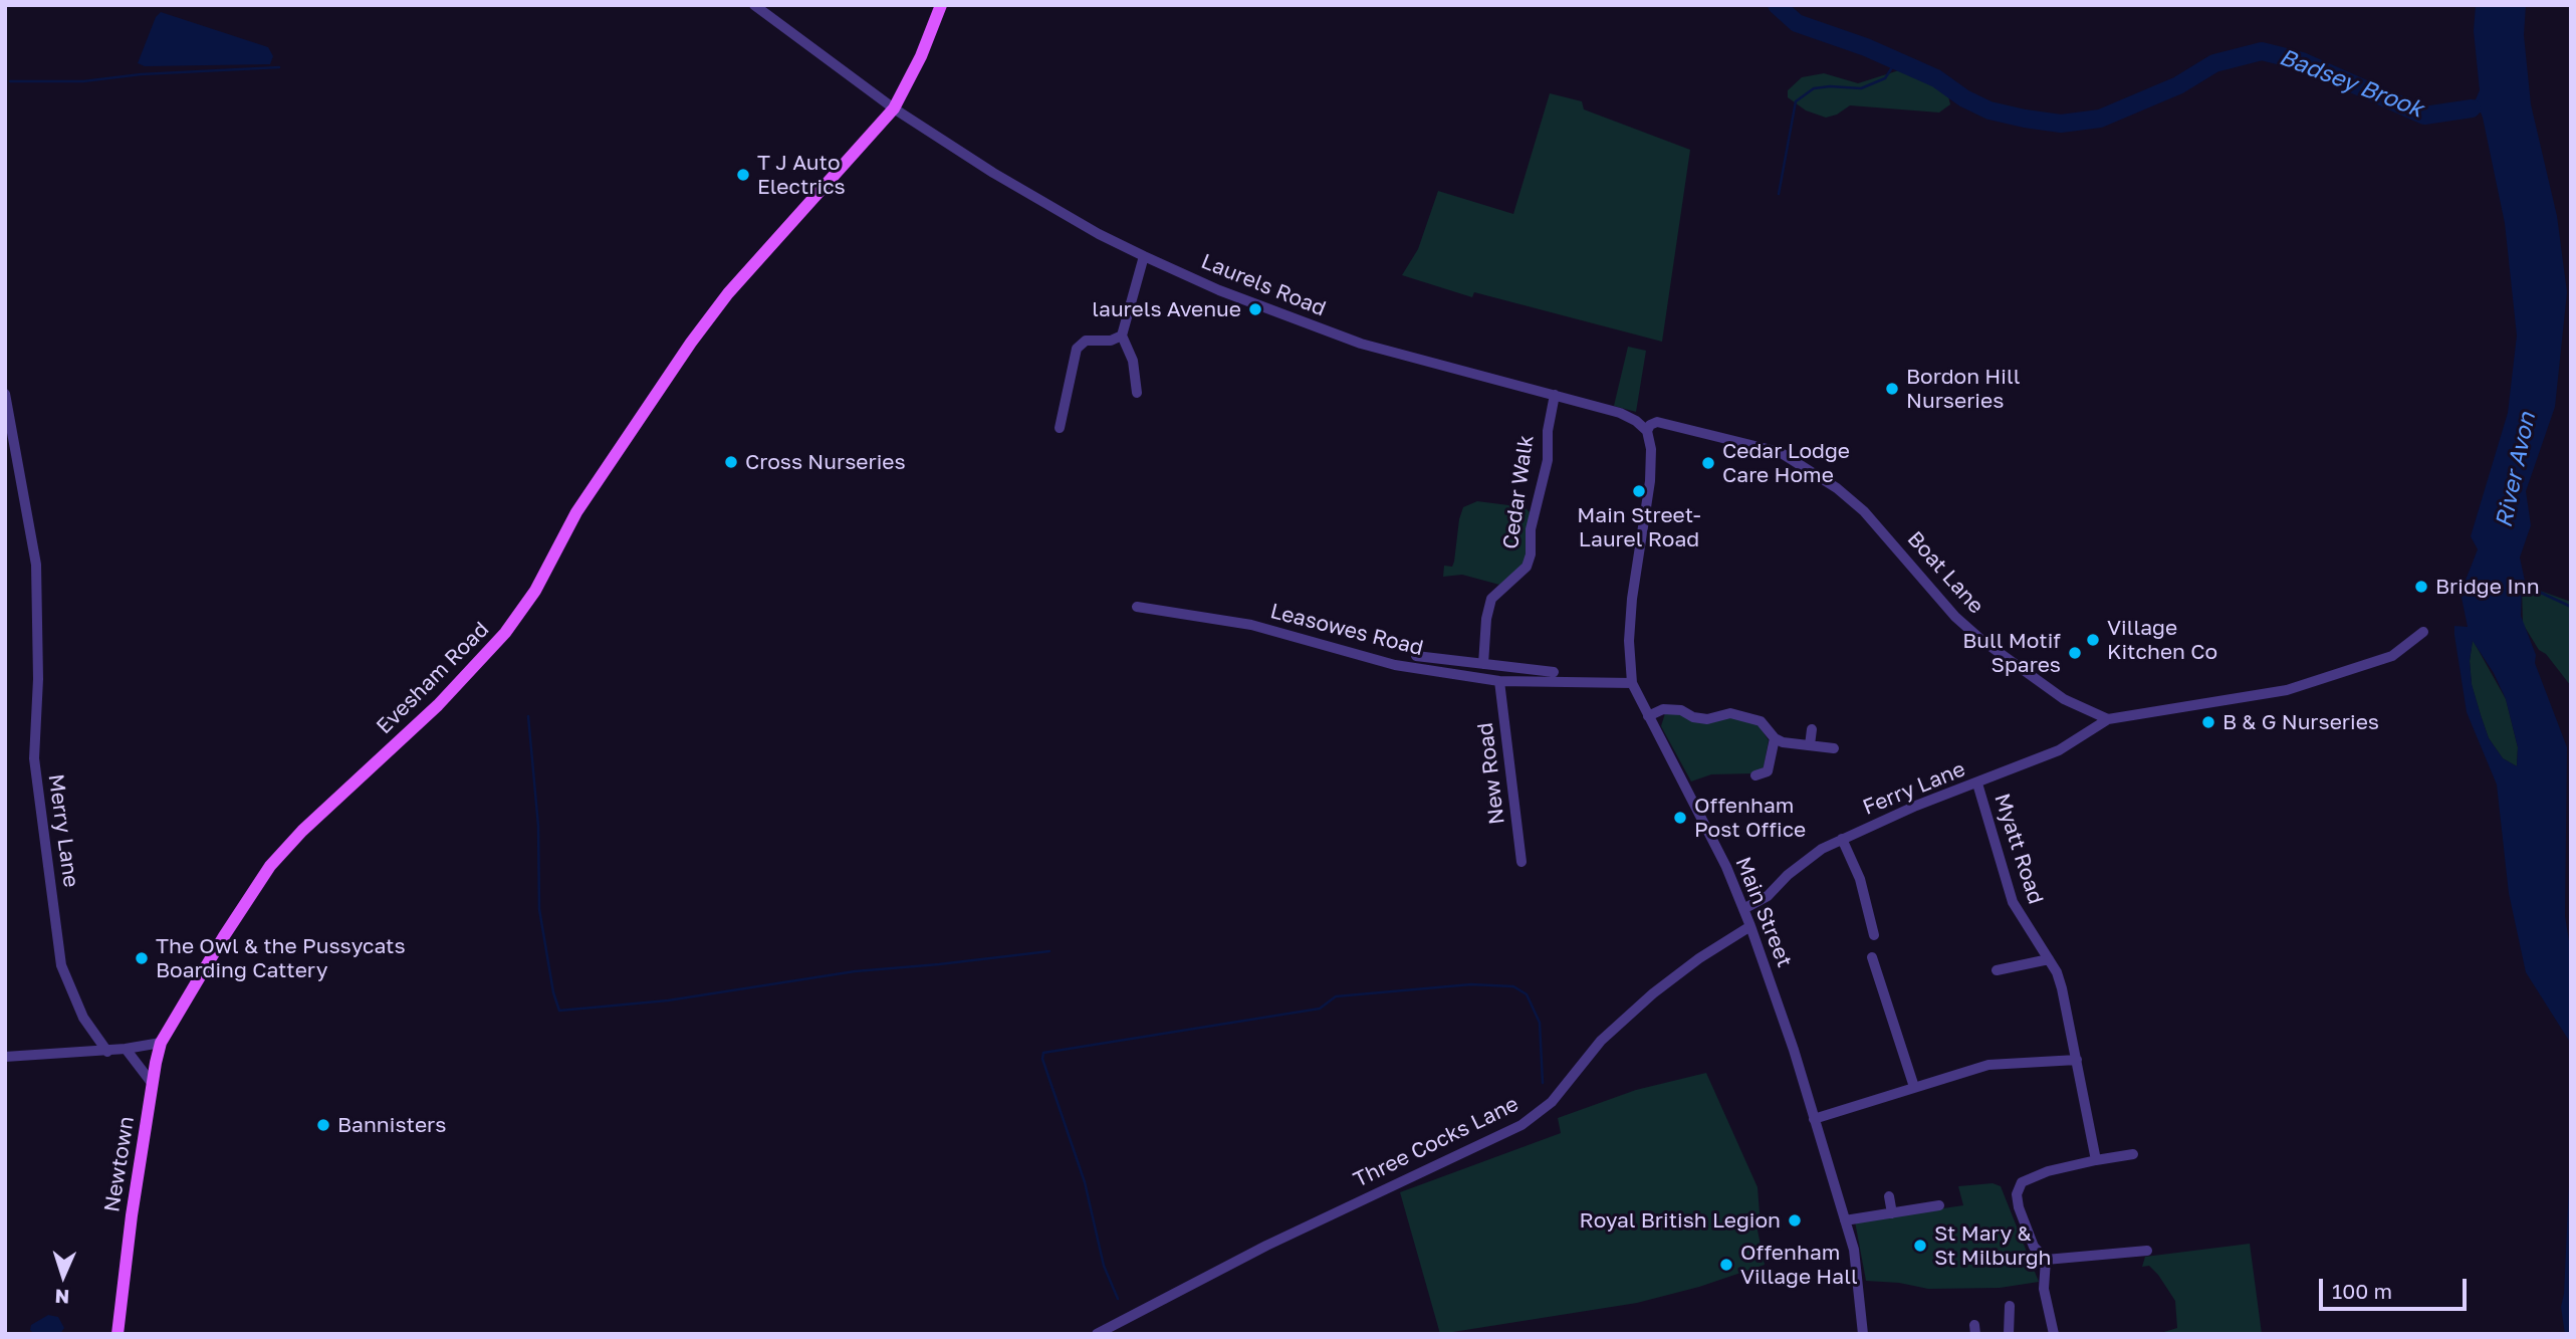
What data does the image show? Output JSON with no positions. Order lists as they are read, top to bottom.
{
  "streets": {
    "main road": ["Evesham Road", "Newtown"],
    "street": [
      "Laurels Road",
      "Cedar Walk",
      "Boat Lane",
      "Leasowes Road",
      "New Road",
      "Ferry Lane",
      "Merry Lane",
      "Myatt Road",
      "Main Street",
      "Three Cocks Lane"
    ]
  },
  "crossings": [
    ["Laurels Road", "Cedar Walk"],
    ["Laurels Road", "Boat Lane"],
    ["Laurels Road", "Evesham Road"],
    ["Laurels Road", "Main Street"],
    ["Boat Lane", "Ferry Lane"],
    ["Boat Lane", "Main Street"],
    ["Leasowes Road", "New Road"],
    ["Leasowes Road", "Main Street"],
    ["Evesham Road", "Newtown"],
    ["Ferry Lane", "Myatt Road"],
    ["Ferry Lane", "Main Street"],
    ["Main Street", "Three Cocks Lane"]
  ],
  "water": ["Badsey Brook", "River Avon"],
  "places": [
    "T J Auto Electrics",
    "laurels Avenue",
    "Bordon Hill Nurseries",
    "Cross Nurseries",
    "Cedar Lodge Care Home",
    "Main Street- Laurel Road",
    "Bridge Inn",
    "Village Kitchen Co",
    "Bull Motif Spares",
    "B & G Nurseries",
    "Offenham Post Office",
    "The Owl & the Pussycats Boarding Cattery",
    "Bannisters",
    "Royal British Legion",
    "St Mary & St Milburgh",
    "Offenham Village Hall"
  ],
  "scale_bar": "100 m",
  "north": "bottom"
}
